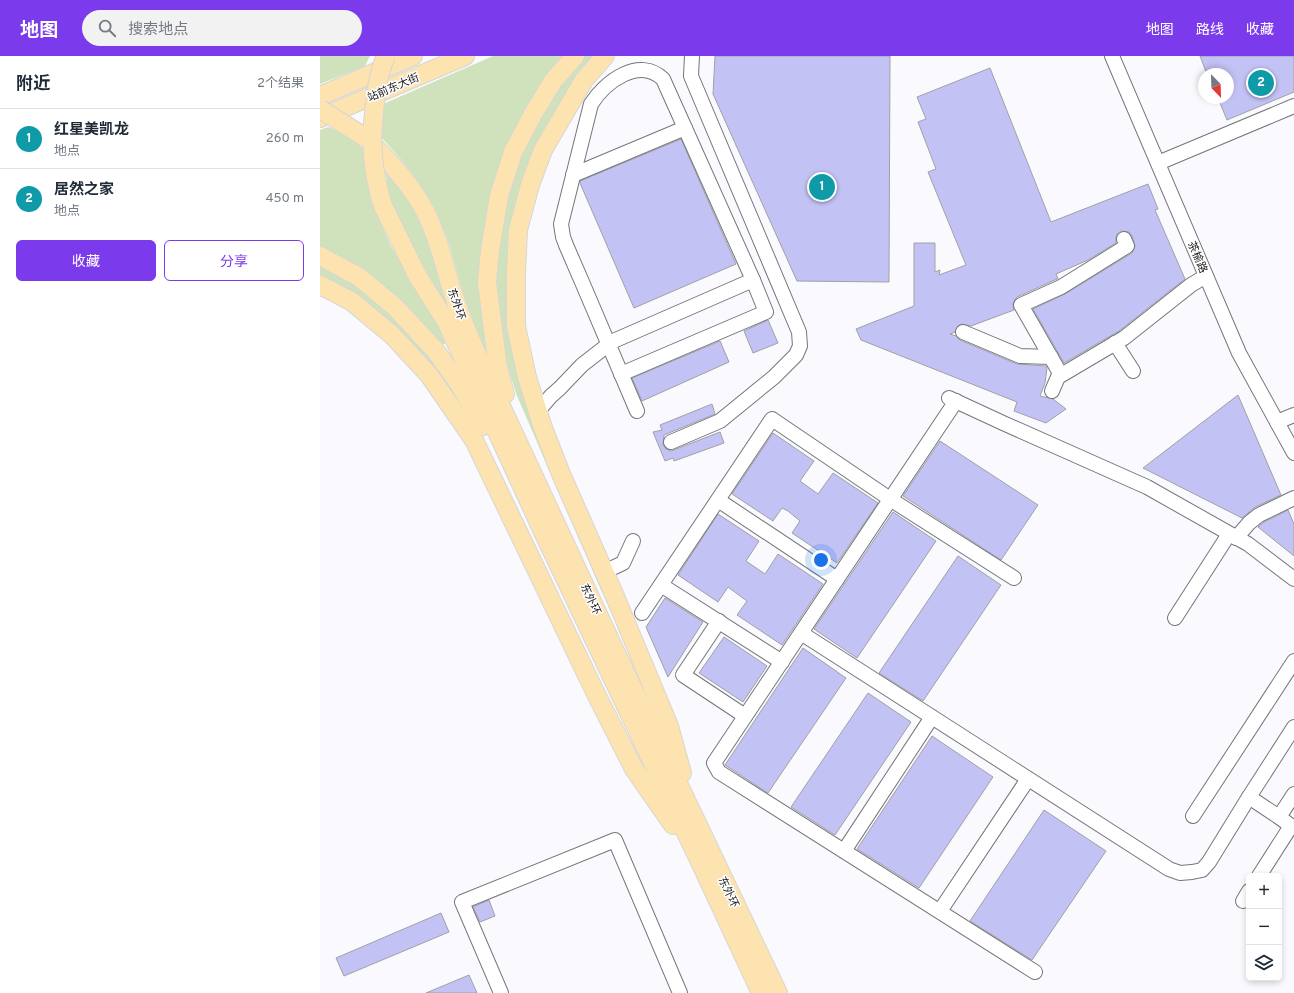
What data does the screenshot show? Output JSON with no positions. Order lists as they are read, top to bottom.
{
  "streets": {
    "main road": ["站前东大街", "东外环"],
    "street": ["茶榆路"]
  },
  "north": "bottom right",
  "page": {
    "header": "地图",
    "search": "搜索地点",
    "nav": ["地图", "路线", "收藏"],
    "heading": ["附近", "2个结果"],
    "pins": ["2", "1"],
    "list": [
      {
        "mark": "1",
        "name": "红星美凯龙",
        "note": "地点",
        "value": "260 m"
      },
      {
        "mark": "2",
        "name": "居然之家",
        "note": "地点",
        "value": "450 m"
      }
    ],
    "buttons": ["收藏", "分享"],
    "map_buttons": ["+", "−"]
  }
}
